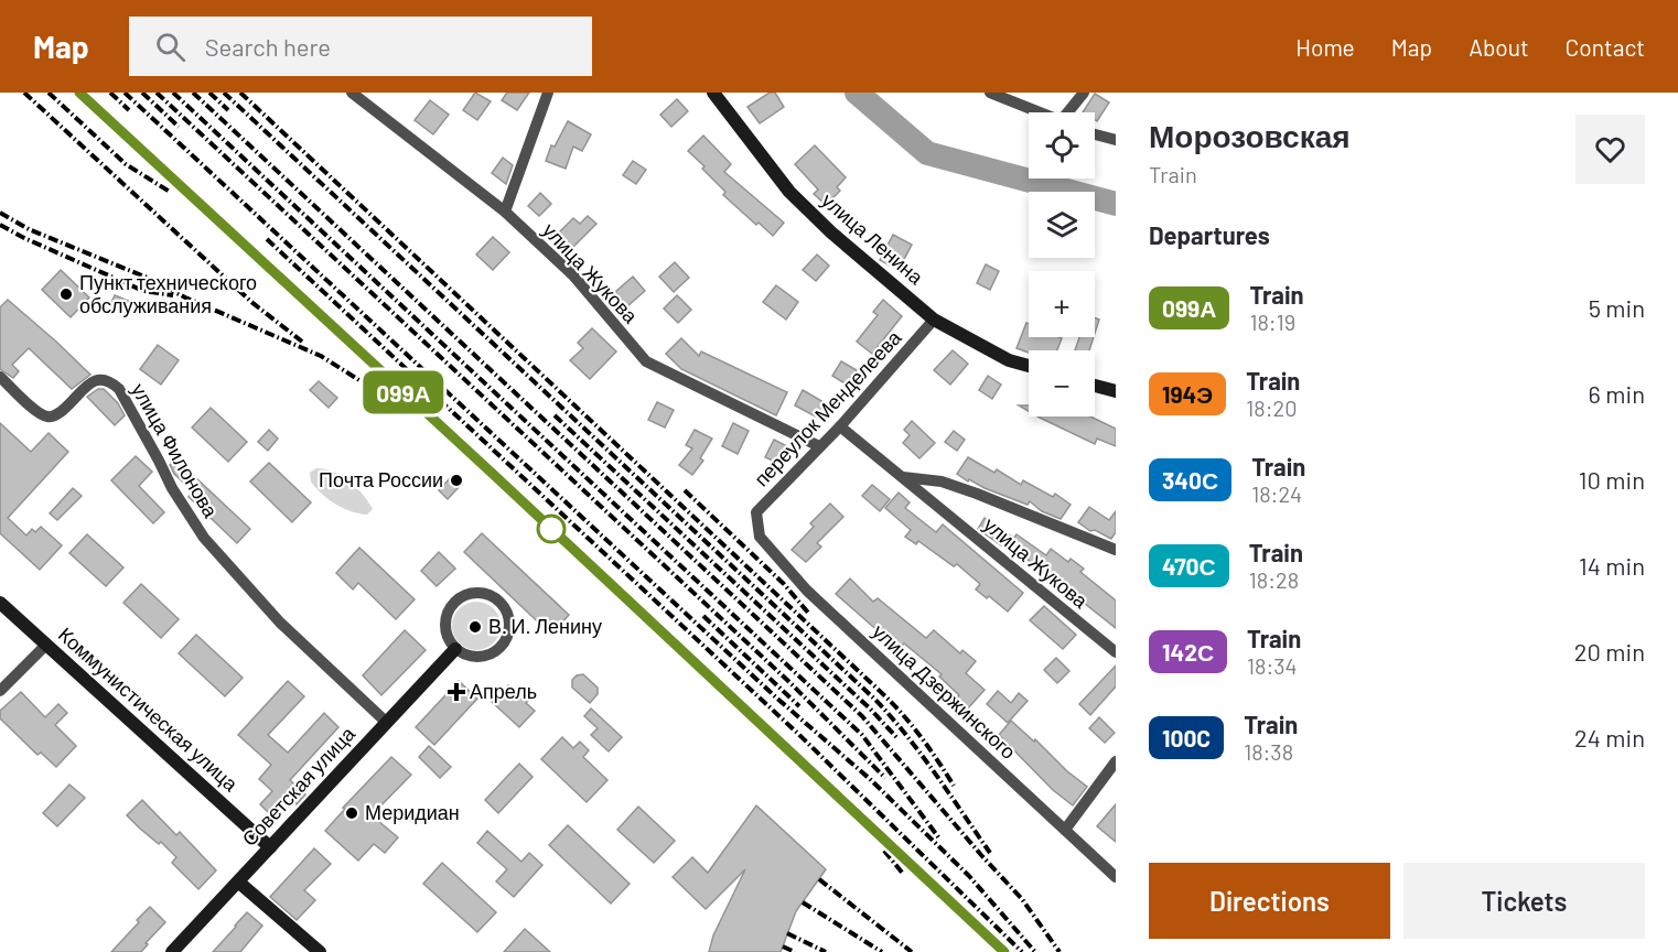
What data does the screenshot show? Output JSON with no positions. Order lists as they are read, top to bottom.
{
  "streets": {
    "street": [
      "улица Ленина",
      "улица Жукова",
      "переулок Менделеева",
      "улица Филонова",
      "улица Дзержинского",
      "Коммунистическая улица",
      "Советская улица"
    ]
  },
  "crossings": [
    ["улица Ленина", "переулок Менделеева"],
    ["улица Жукова", "переулок Менделеева"],
    ["переулок Менделеева", "улица Дзержинского"],
    ["улица Филонова", "Советская улица"],
    ["Коммунистическая улица", "Советская улица"]
  ],
  "places": {
    "other": [
      "Пункт технического обслуживания",
      "Почта России",
      "В. И. Ленину",
      "Меридиан"
    ],
    "health": ["Апрель"]
  },
  "page": {
    "header": "Map",
    "search": "Search here",
    "nav": [
      "Home",
      "Map",
      "About",
      "Contact"
    ],
    "on_map": "099А",
    "heading": [
      ["Морозовская", "Train"],
      "Departures"
    ],
    "map_buttons": ["+", "−"],
    "list": [
      {
        "mark": "099А",
        "name": "Train",
        "note": "18:19",
        "value": "5 min"
      },
      {
        "mark": "194Э",
        "name": "Train",
        "note": "18:20",
        "value": "6 min"
      },
      {
        "mark": "340С",
        "name": "Train",
        "note": "18:24",
        "value": "10 min"
      },
      {
        "mark": "470С",
        "name": "Train",
        "note": "18:28",
        "value": "14 min"
      },
      {
        "mark": "142С",
        "name": "Train",
        "note": "18:34",
        "value": "20 min"
      },
      {
        "mark": "100C",
        "name": "Train",
        "note": "18:38",
        "value": "24 min"
      }
    ],
    "buttons": ["Directions", "Tickets"]
  }
}
